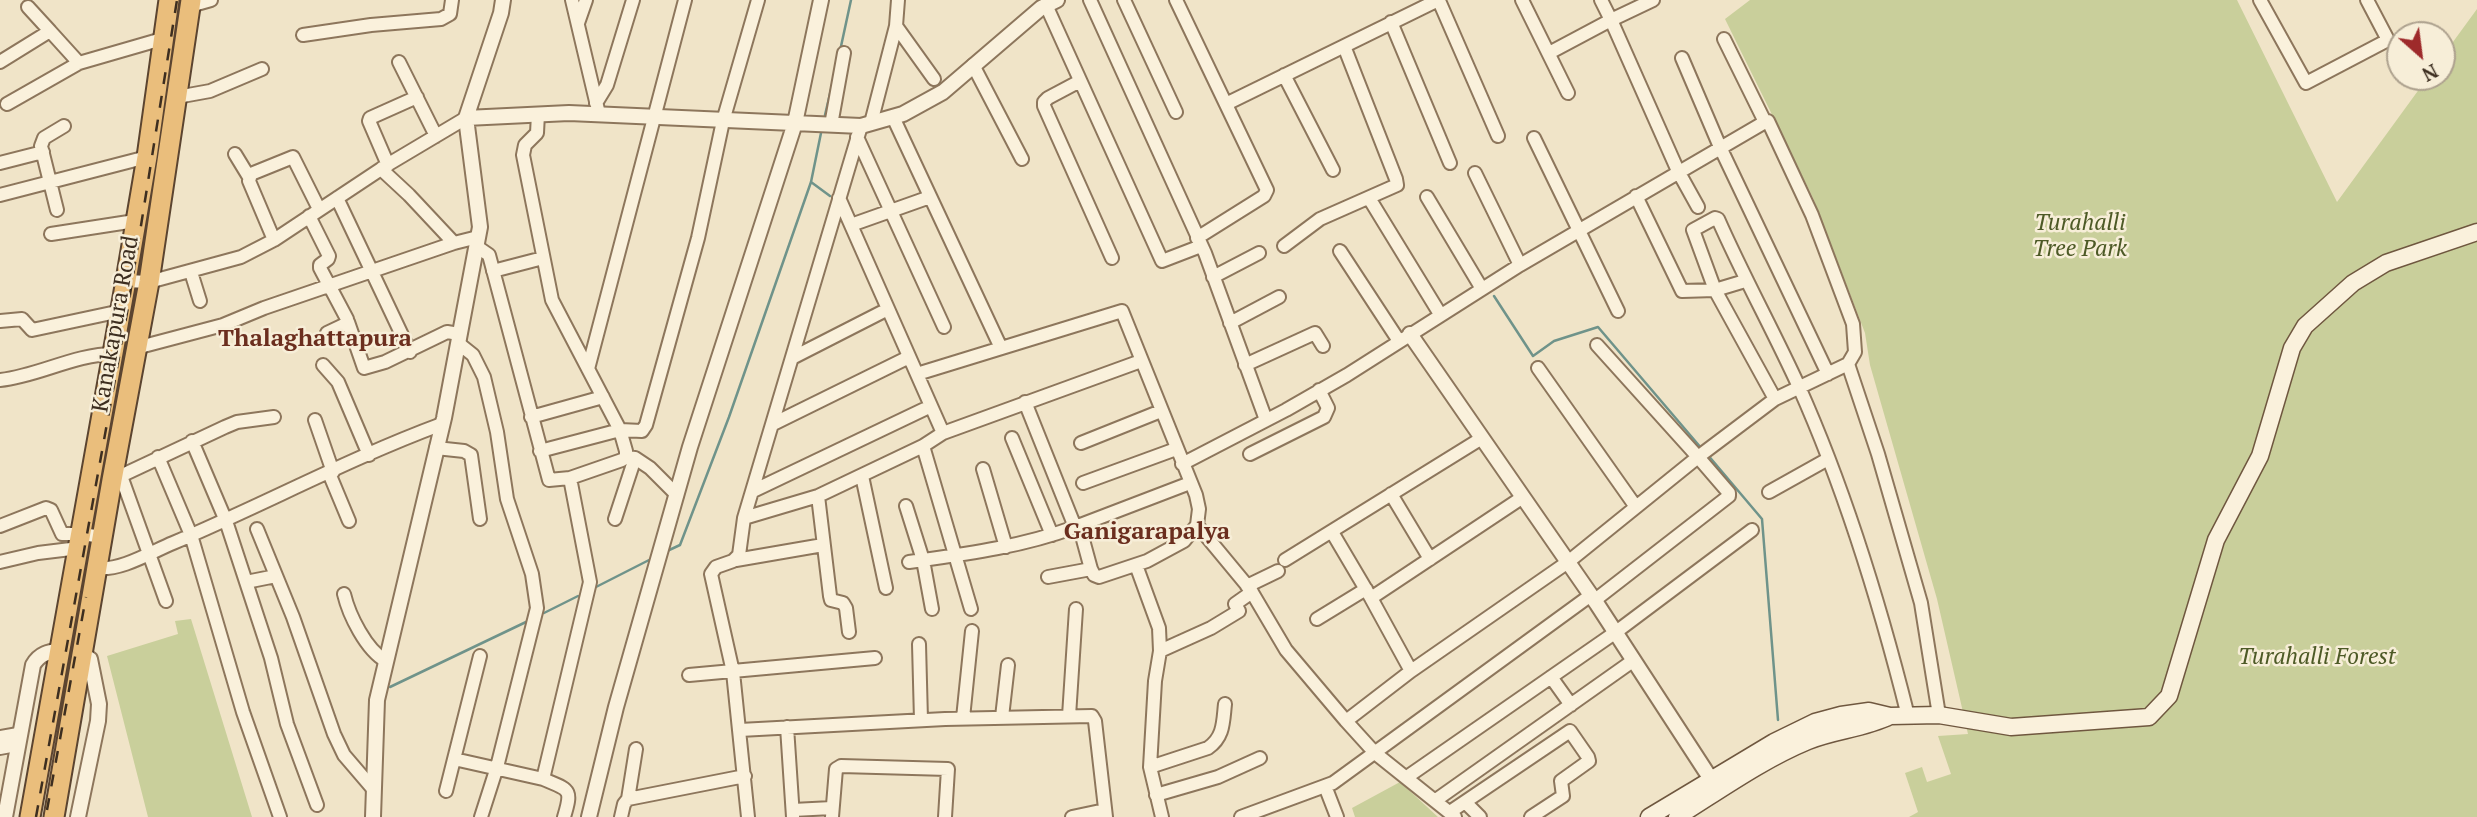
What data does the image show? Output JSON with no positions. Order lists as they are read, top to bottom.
{
  "streets": {
    "highway": ["Kanakapura Road"]
  },
  "districts": ["Thalaghattapura", "Ganigarapalya"],
  "parks": ["Turahalli Tree Park", "Turahalli Forest"],
  "north": "bottom right"
}
